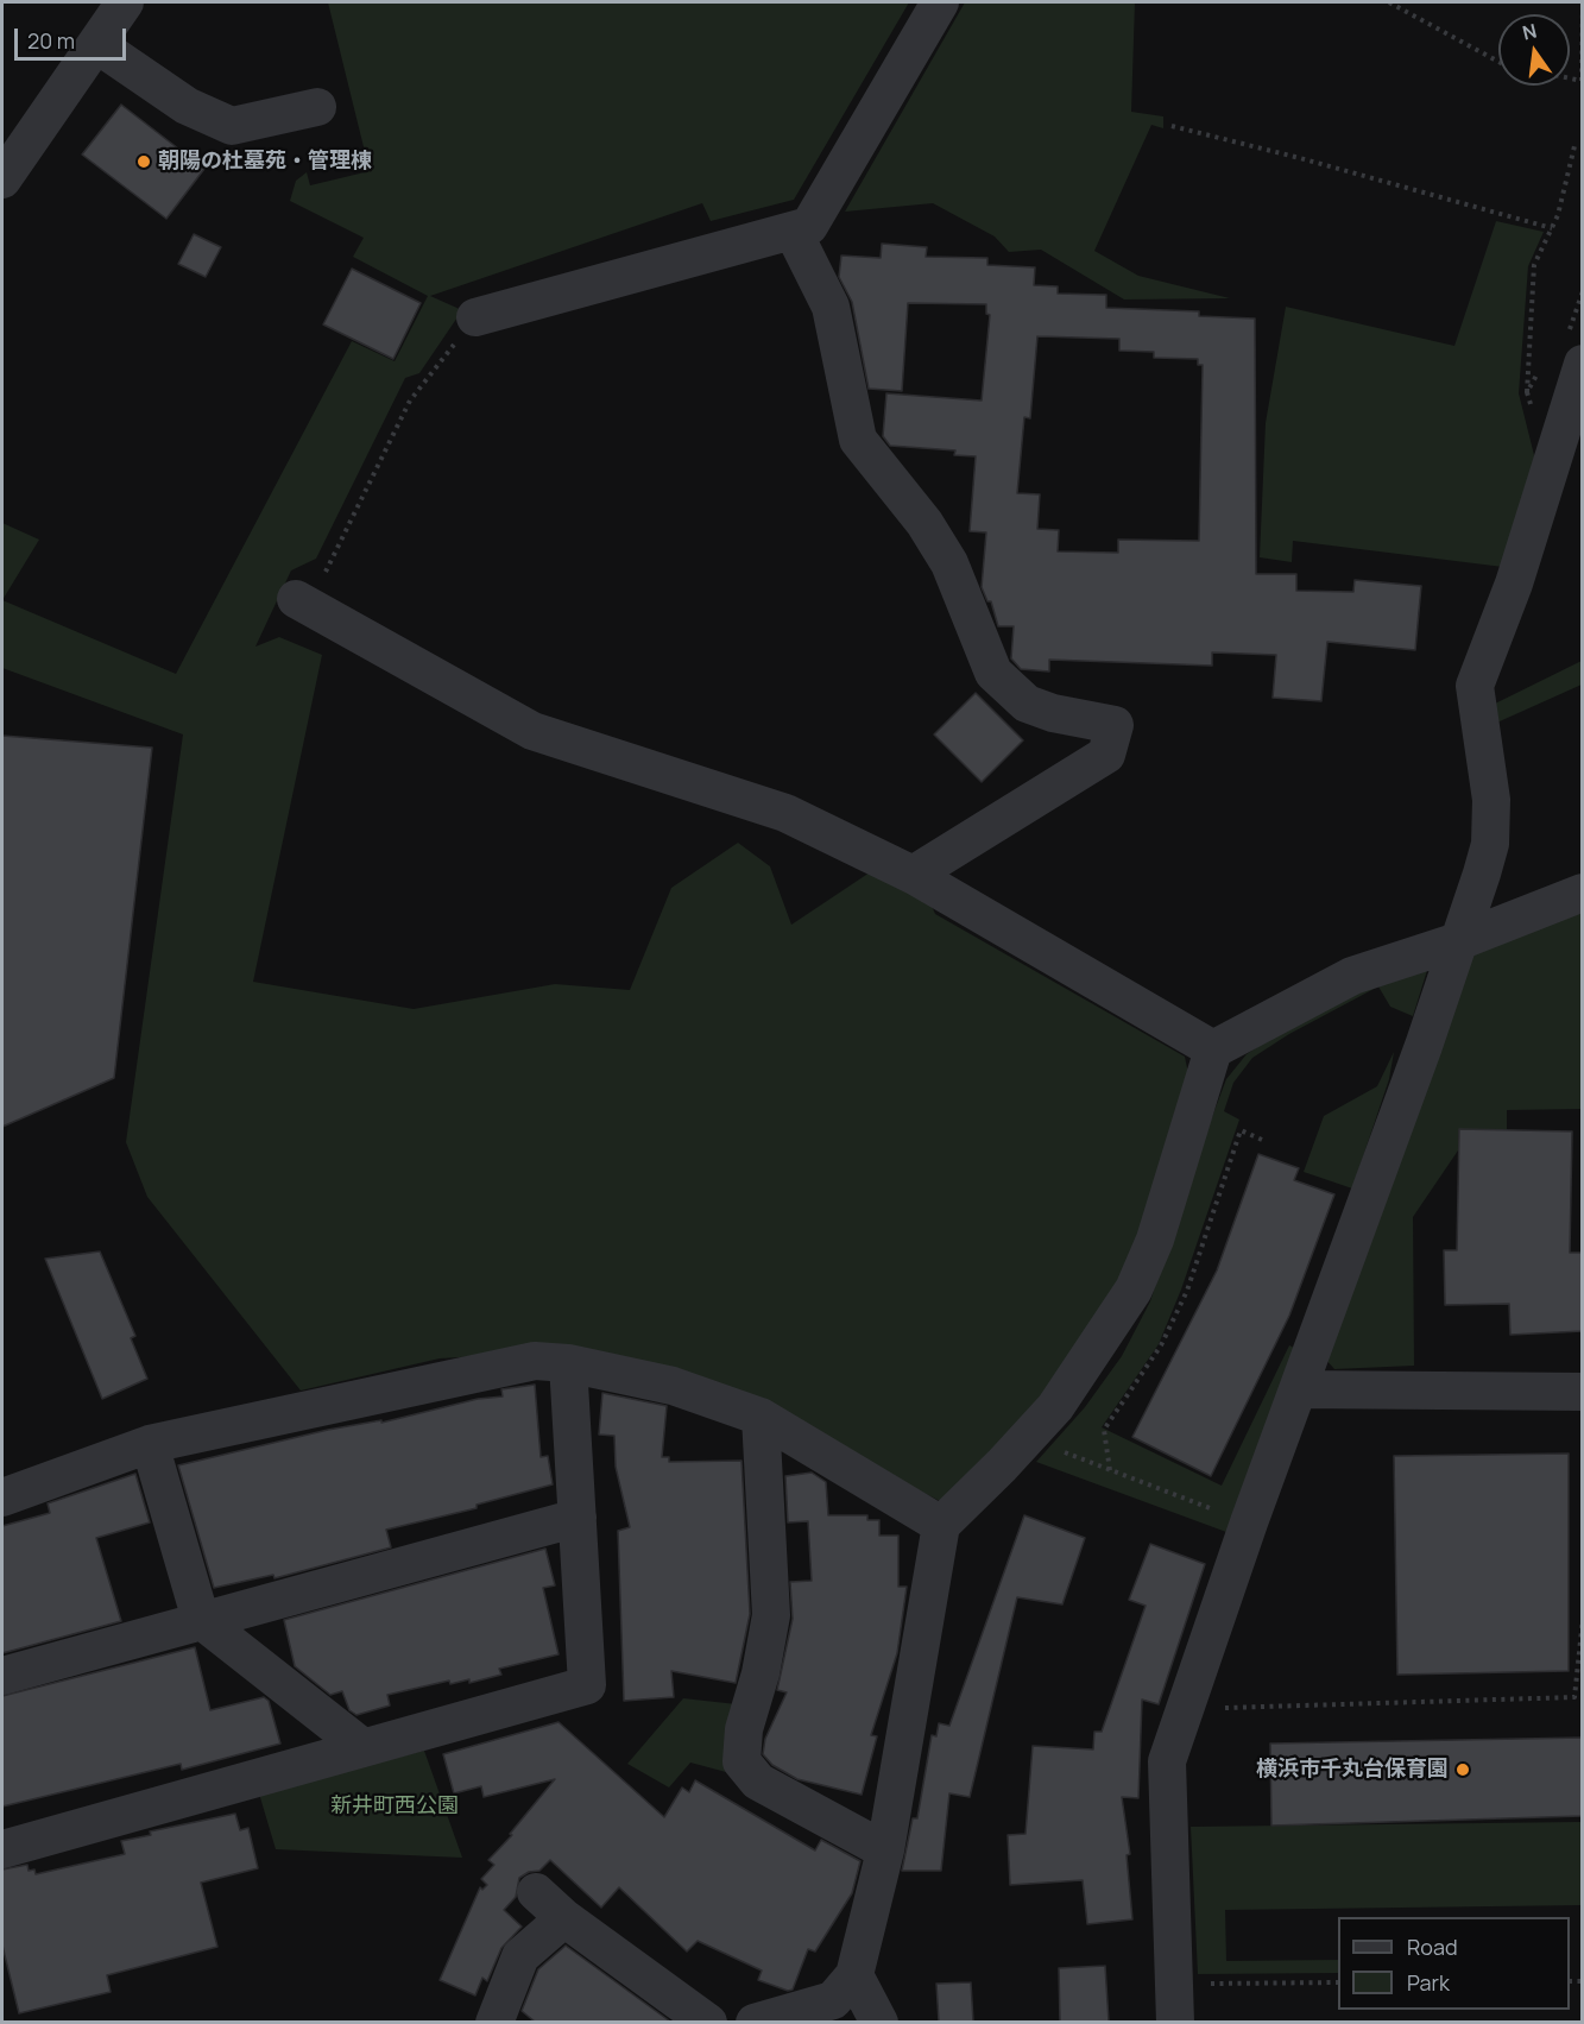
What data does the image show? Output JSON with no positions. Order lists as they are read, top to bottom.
{
  "parks": ["新井町西公園"],
  "places": ["朝陽の杜墓苑・管理棟", "横浜市千丸台保育園"],
  "legend": ["Road", "Park"],
  "scale_bar": "20 m",
  "north": "top"
}
